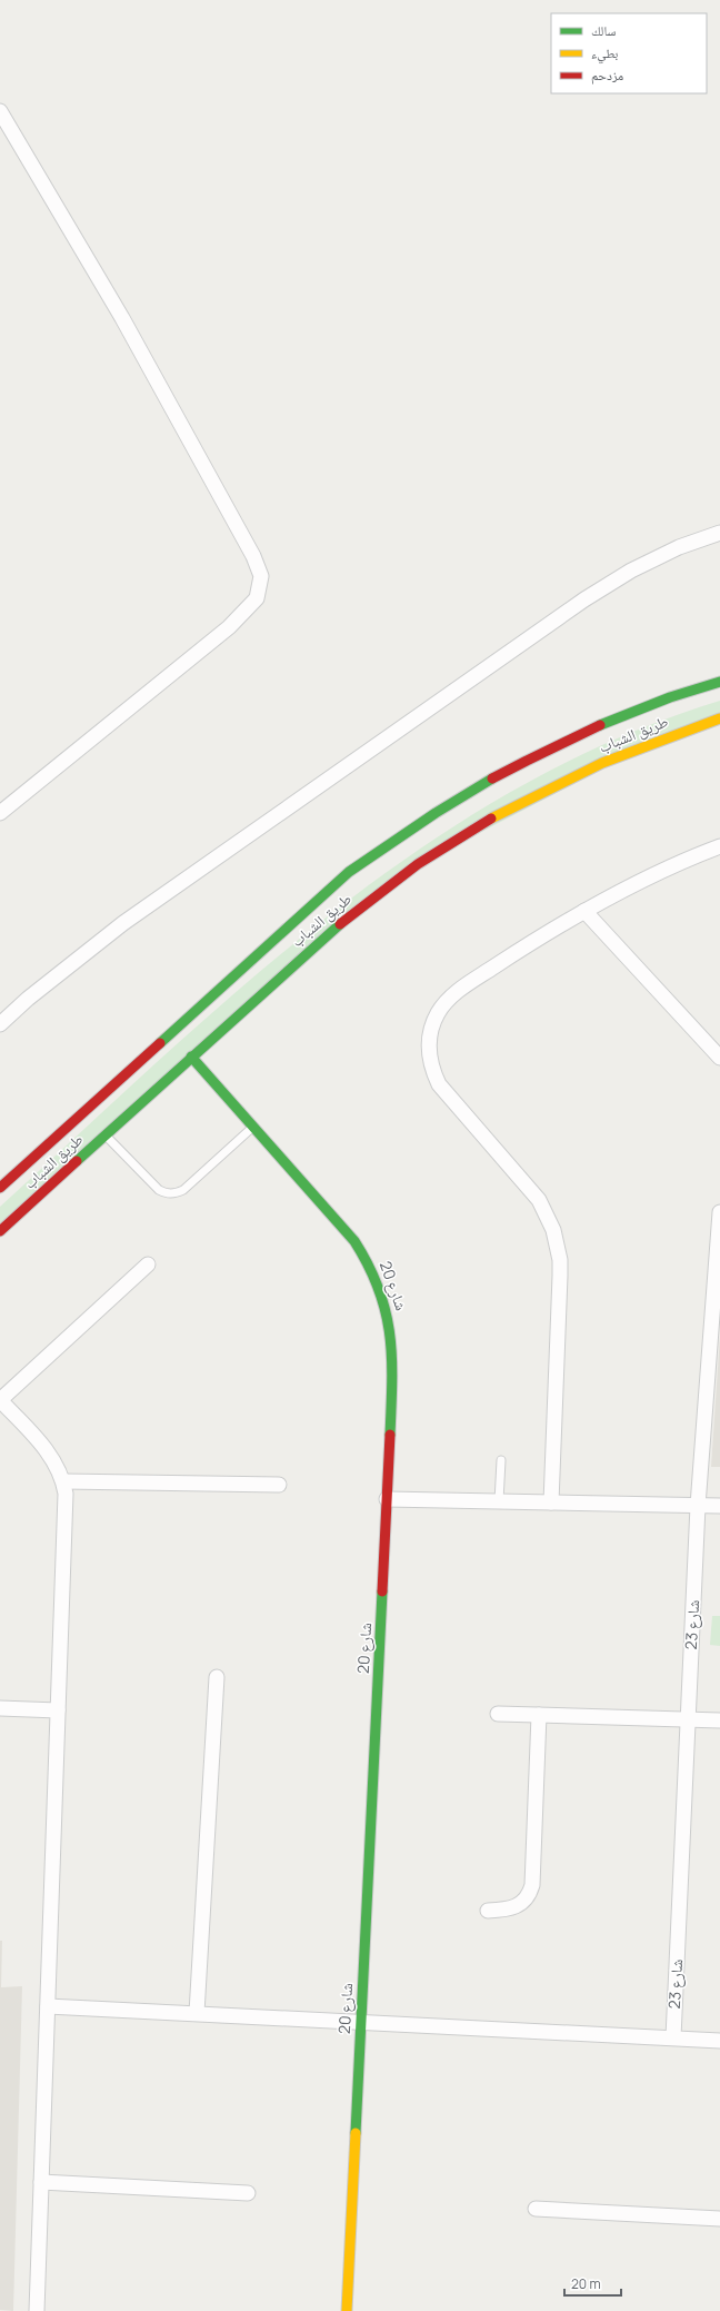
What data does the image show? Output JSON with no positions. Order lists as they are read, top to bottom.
{
  "streets": {
    "main road": ["طريق الشباب", "شارع 20"],
    "street": ["شارع 23"]
  },
  "crossings": [
    ["طريق الشباب", "شارع 20"]
  ],
  "legend": ["سالك", "بطيء", "مزدحم"],
  "scale_bar": "20 m"
}
